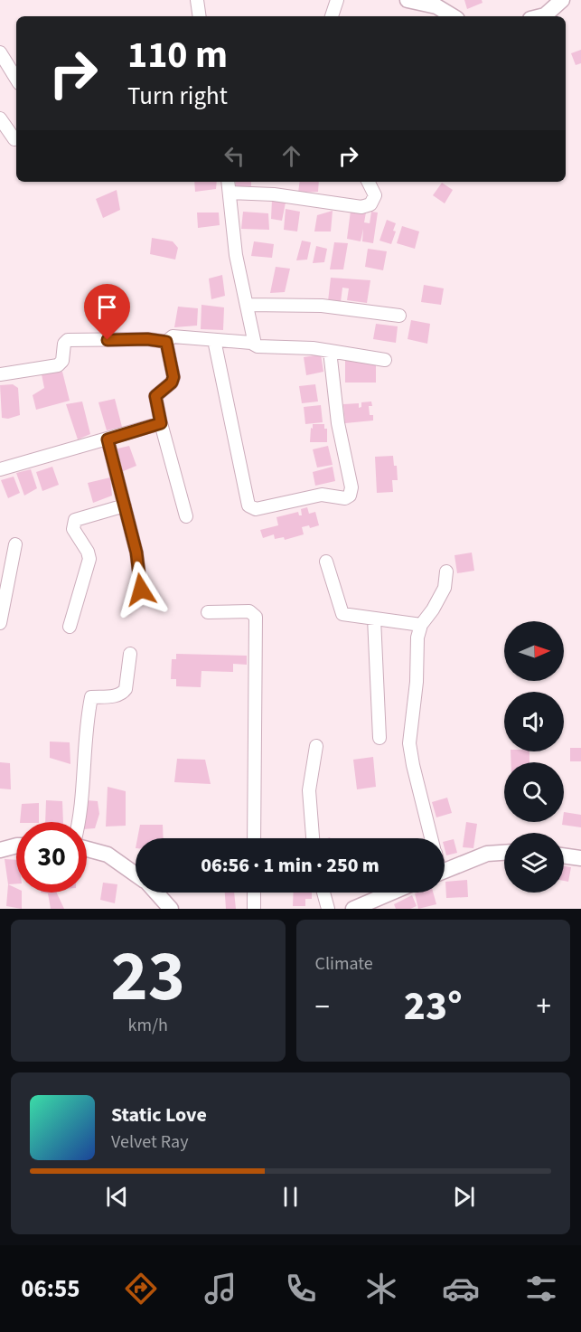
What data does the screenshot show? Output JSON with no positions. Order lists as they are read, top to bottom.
{
  "north": "right",
  "page": {
    "turn": ["110 m", "Turn right"],
    "limit": "30",
    "trip": "06:56 · 1 min · 250 m",
    "tile": [
      ["23", "km/h"],
      "Climate"
    ],
    "heat": ["−", "23°", "+"],
    "song": ["Static Love", "Velvet Ray"],
    "tabs": "06:55"
  }
}
